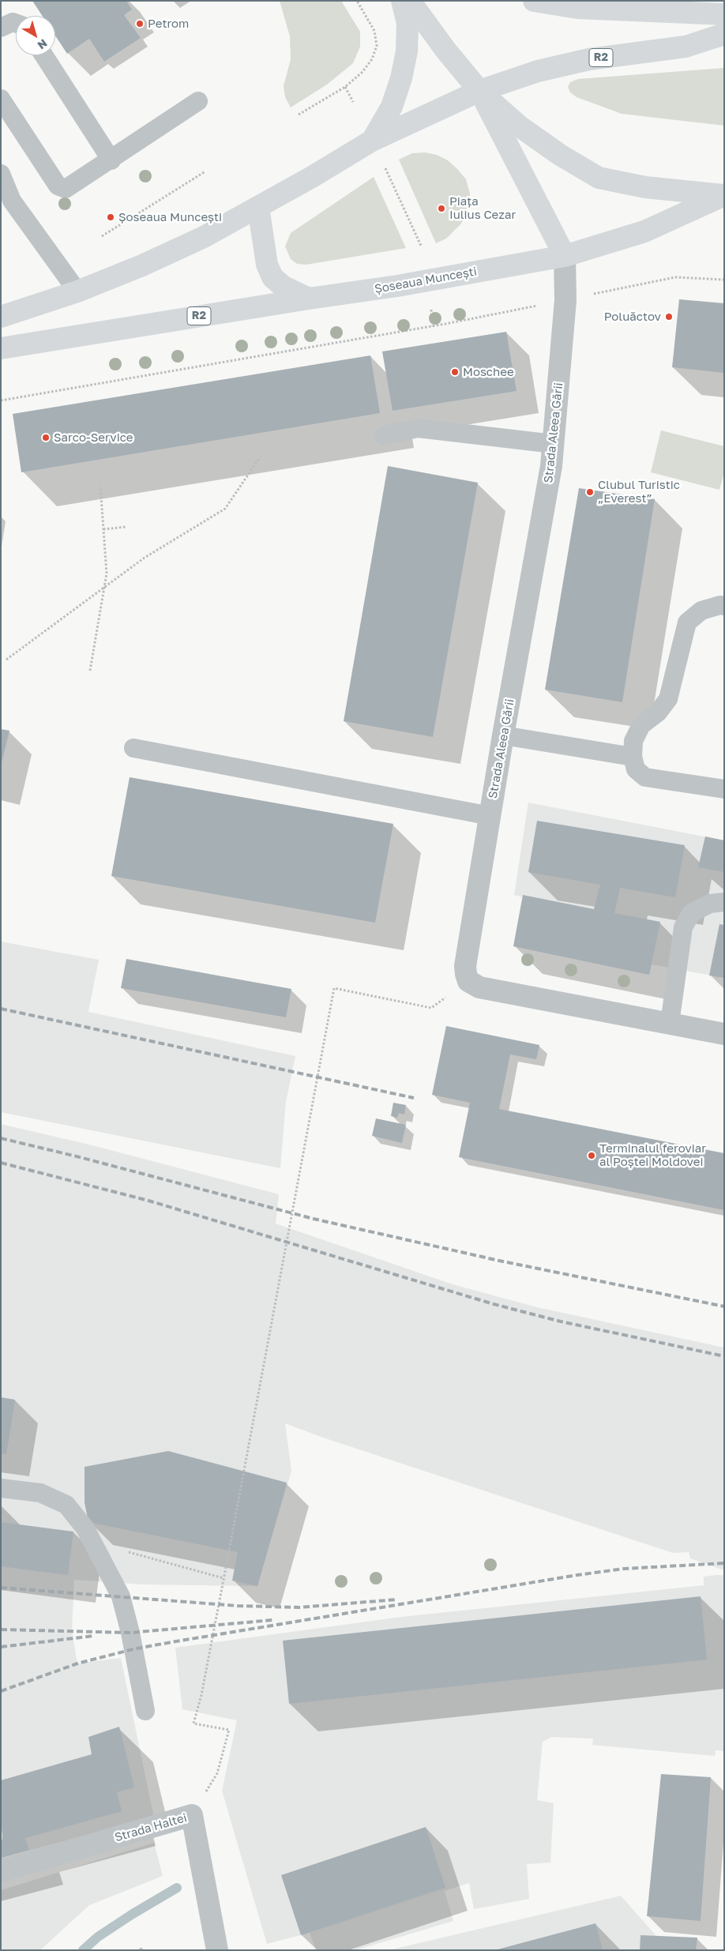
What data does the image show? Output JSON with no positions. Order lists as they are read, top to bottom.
{
  "streets": {
    "main road": ["R2", "Șoseaua Muncești"],
    "street": ["Strada Aleea Gării", "Strada Haltei"]
  },
  "crossings": [
    ["Șoseaua Muncești", "Strada Aleea Gării"]
  ],
  "places": [
    "Petrom",
    "Piața Iulius Cezar",
    "Șoseaua Muncești",
    "Poluăctov",
    "Moschee",
    "Sarco-Service",
    "Clubul Turistic „Everest”",
    "Terminalul feroviar al Poștei Moldovei"
  ],
  "north": "bottom right"
}
